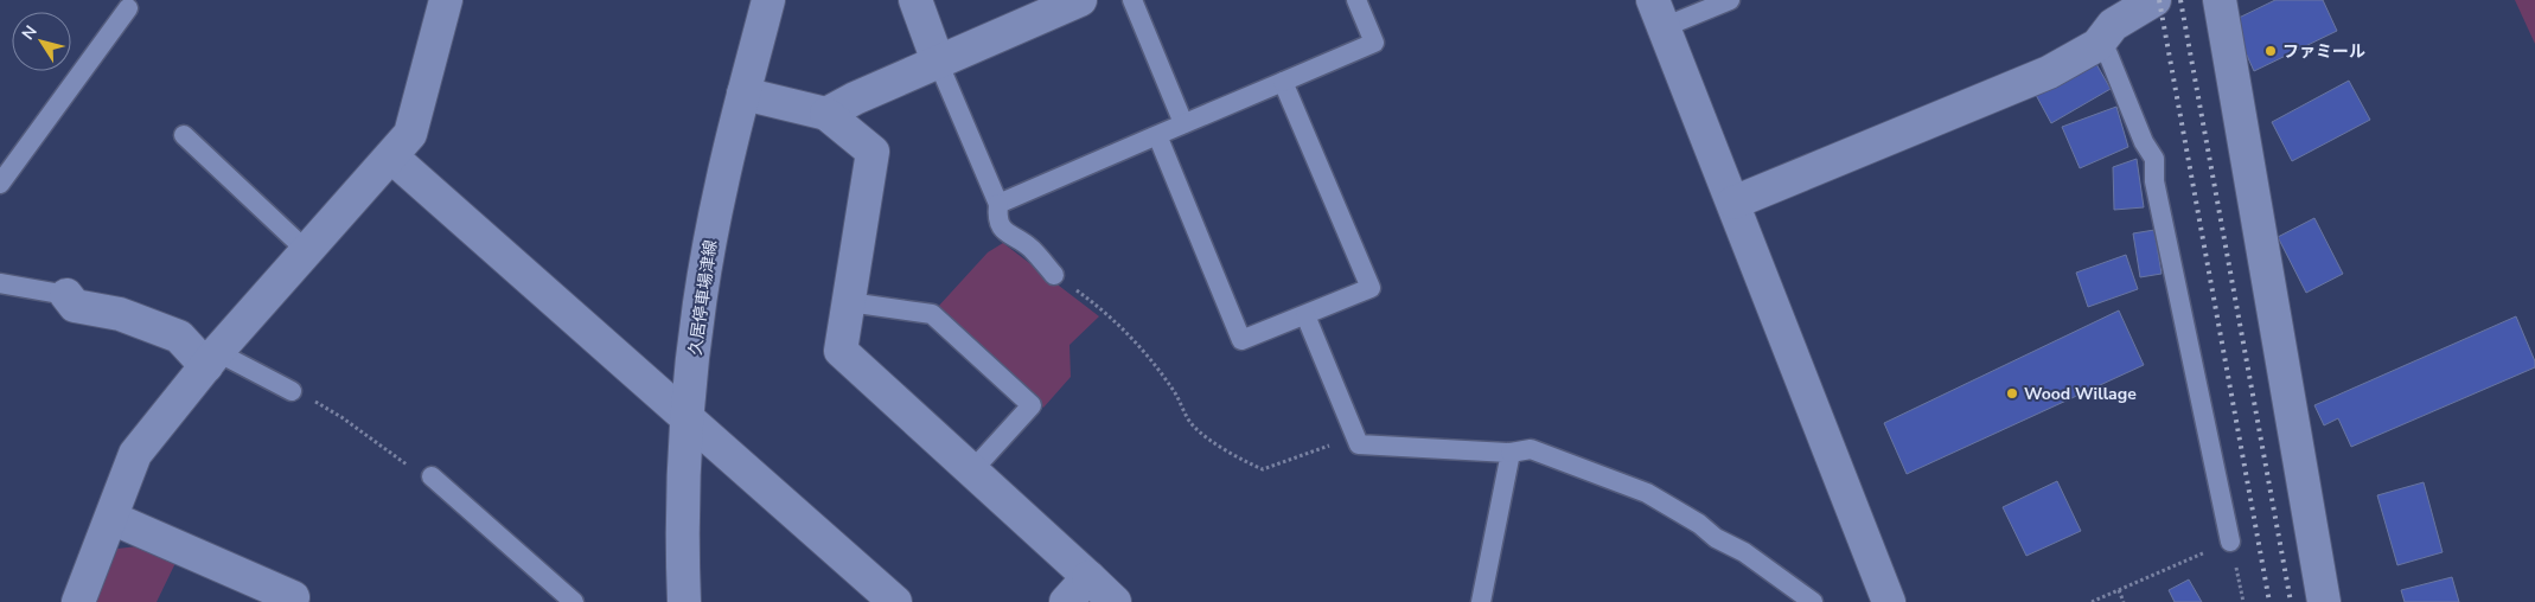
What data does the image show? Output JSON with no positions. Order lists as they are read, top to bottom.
{
  "streets": {
    "street": ["久居停車場津線"]
  },
  "places": ["ファミール", "Wood Willage"],
  "north": "top left"
}
